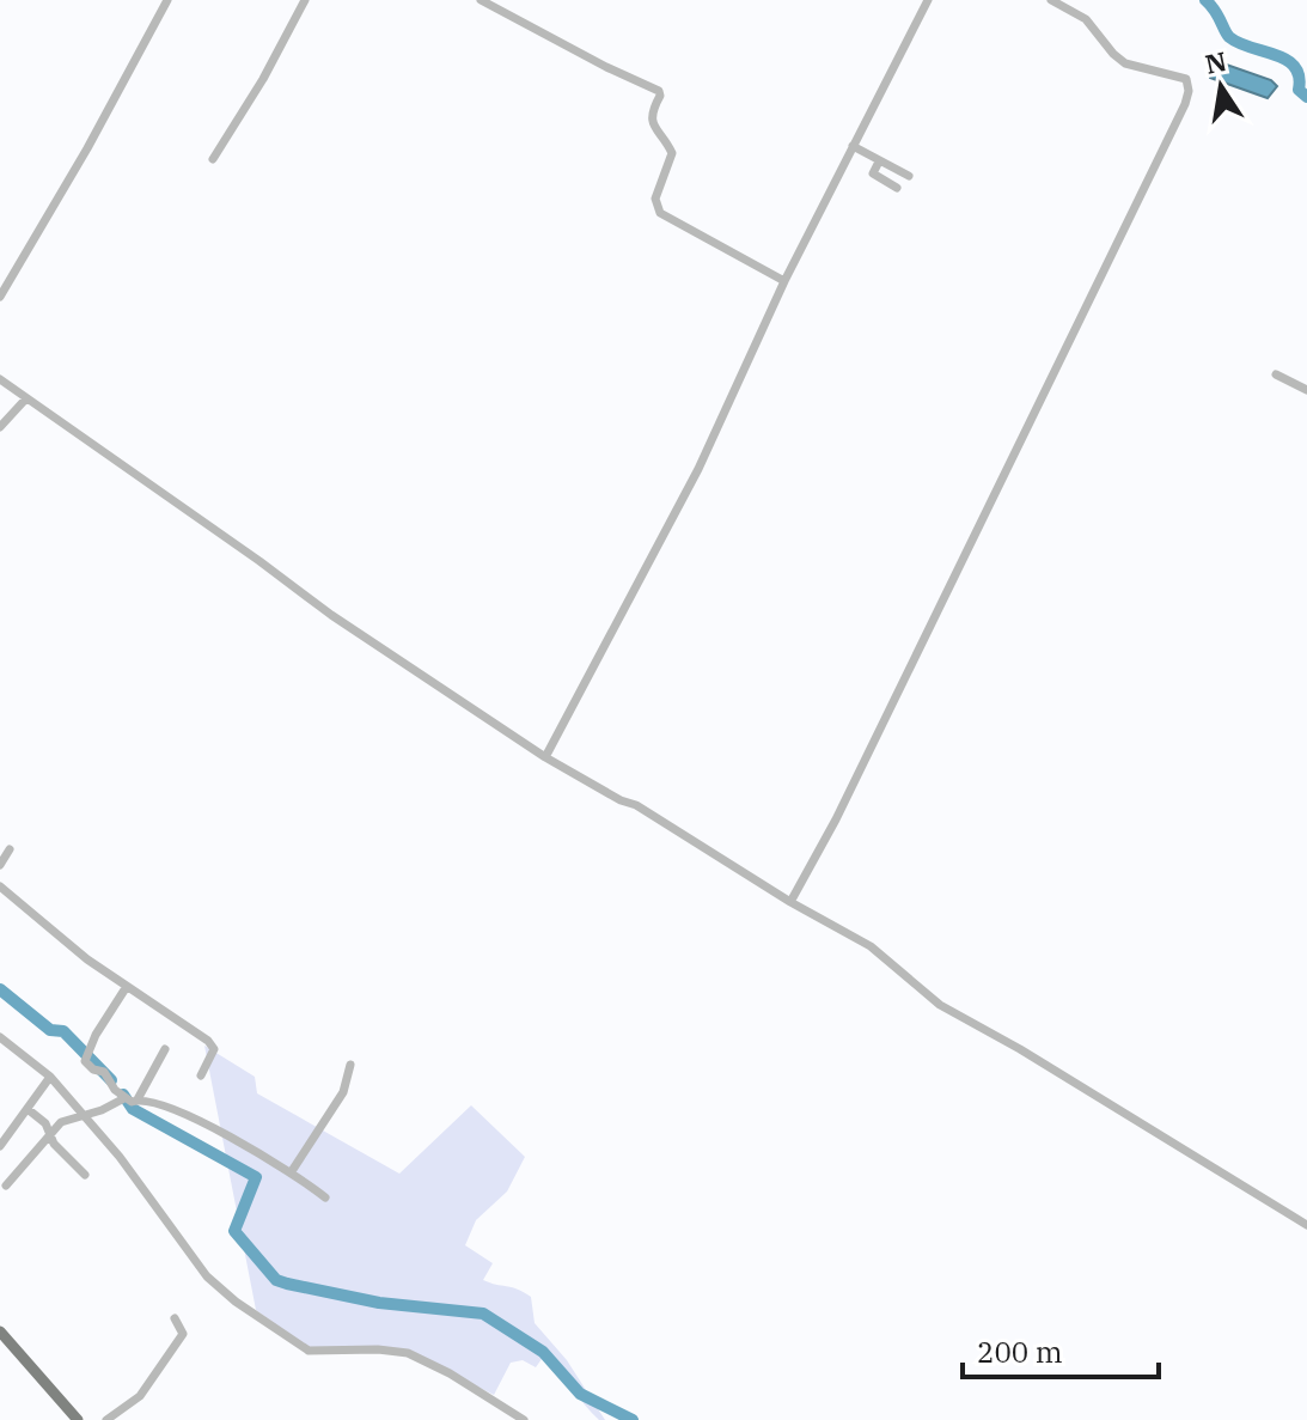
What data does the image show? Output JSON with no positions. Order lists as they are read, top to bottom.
{
  "scale_bar": "200 m",
  "north": "top"
}
